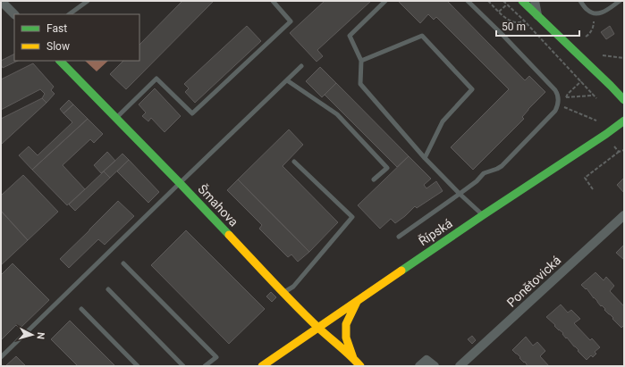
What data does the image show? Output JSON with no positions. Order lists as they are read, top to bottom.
{
  "streets": {
    "street": ["Šmahova", "Řípská", "Ponětovická"]
  },
  "crossings": [
    ["Šmahova", "Řípská"]
  ],
  "legend": ["Fast", "Slow"],
  "scale_bar": "50 m",
  "north": "right"
}
